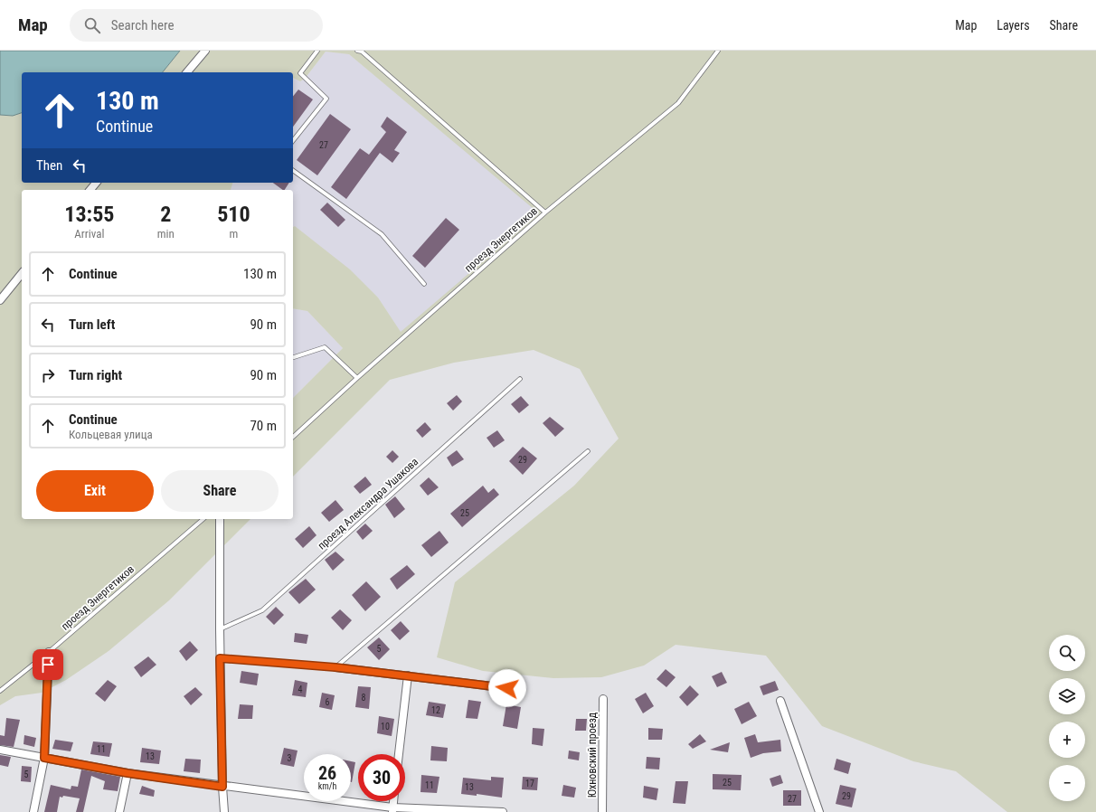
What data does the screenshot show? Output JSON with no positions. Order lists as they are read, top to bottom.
{
  "streets": {
    "street": ["Юхновский проезд"],
    "lane": ["проезд Энергетиков", "проезд Александра Ушакова"]
  },
  "house_numbers": [
    "27",
    "29",
    "25",
    "5",
    "4",
    "8",
    "6",
    "12",
    "10",
    "11",
    "13",
    "3",
    "5",
    "25",
    "17",
    "11",
    "13",
    "29",
    "27"
  ],
  "page": {
    "header": "Map",
    "search": "Search here",
    "nav": ["Map", "Layers", "Share"],
    "turn": ["130 m", "Continue"],
    "then": "Then",
    "eta": [
      "13:55",
      "Arrival",
      "2",
      "min",
      "510",
      "m"
    ],
    "list": [
      {
        "name": "Continue",
        "value": "130 m"
      },
      {
        "name": "Turn left",
        "value": "90 m"
      },
      {
        "name": "Turn right",
        "value": "90 m"
      },
      {
        "name": "Continue",
        "note": "Кольцевая улица",
        "value": "70 m"
      }
    ],
    "buttons": ["Exit", "Share"],
    "map_buttons": ["+", "−"],
    "speed": "26 km/h",
    "limit": "30"
  }
}
